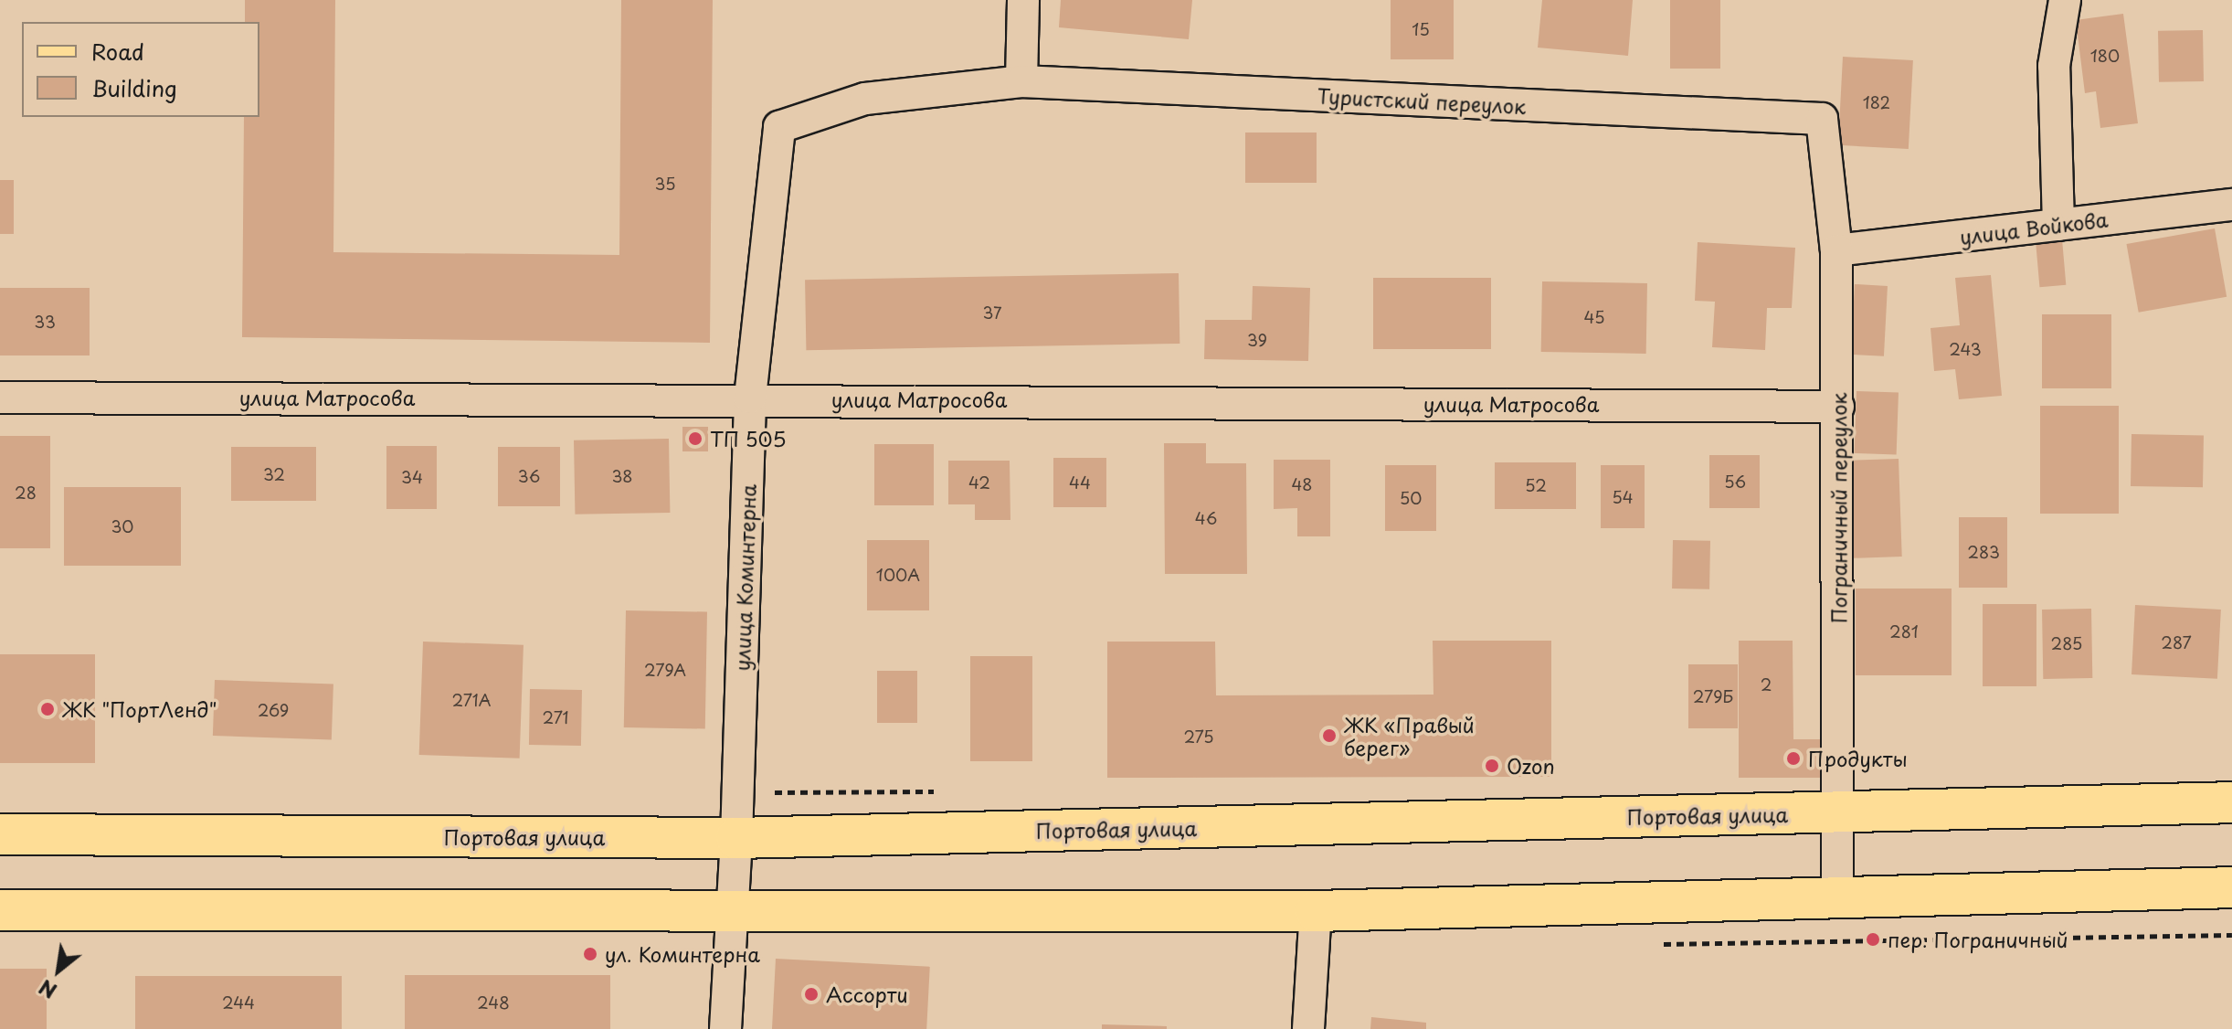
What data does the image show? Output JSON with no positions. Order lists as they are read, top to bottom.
{
  "streets": {
    "main road": ["Портовая улица"],
    "street": [
      "Туристский переулок",
      "улица Войкова",
      "улица Матросова",
      "Пограничный переулок",
      "улица Коминтерна"
    ]
  },
  "crossings": [
    ["Туристский переулок", "Пограничный переулок"],
    ["Туристский переулок", "улица Коминтерна"],
    ["улица Войкова", "Пограничный переулок"],
    ["улица Матросова", "Пограничный переулок"],
    ["улица Матросова", "улица Коминтерна"],
    ["Пограничный переулок", "Портовая улица"],
    ["улица Коминтерна", "Портовая улица"]
  ],
  "places": [
    "ТП 505",
    "ЖК \"ПортЛенд\"",
    "ЖК «Правый берег»",
    "Продукты",
    "Ozon",
    "пер. Пограничный",
    "ул. Коминтерна",
    "Ассорти"
  ],
  "house_numbers": [
    "15",
    "180",
    "182",
    "35",
    "37",
    "45",
    "33",
    "39",
    "243",
    "32",
    "36",
    "38",
    "34",
    "56",
    "42",
    "44",
    "48",
    "52",
    "28",
    "54",
    "50",
    "46",
    "30",
    "283",
    "100А",
    "281",
    "287",
    "285",
    "279А",
    "2",
    "279Б",
    "271А",
    "269",
    "271",
    "275",
    "244",
    "248"
  ],
  "legend": ["Road", "Building"],
  "north": "bottom left"
}
